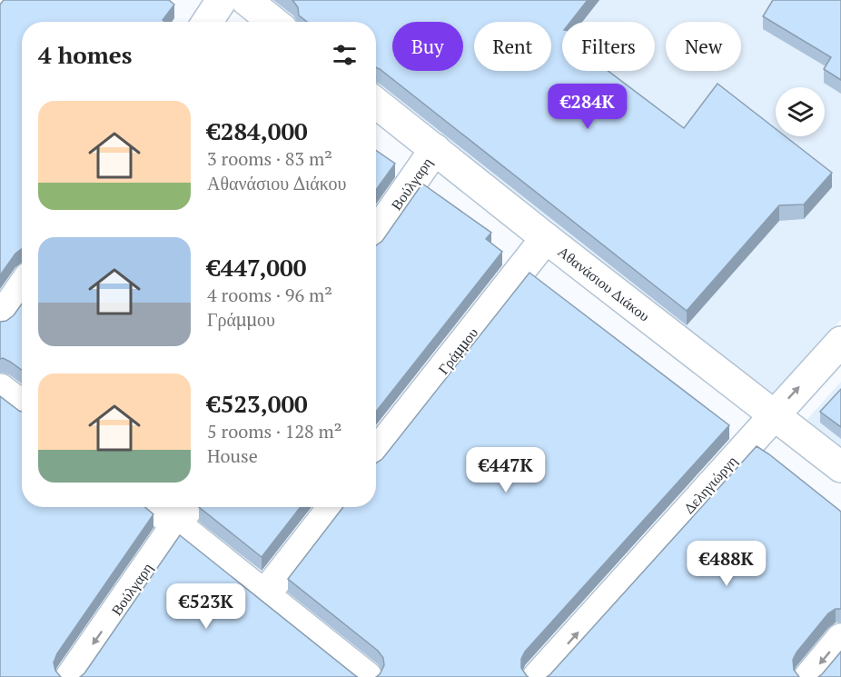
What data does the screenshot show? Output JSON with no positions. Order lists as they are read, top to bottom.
{
  "streets": {
    "street": [
      "Βούλγαρη",
      "Αθανάσιου Διάκου",
      "Γράμμου",
      "Δεληγιώργη"
    ]
  },
  "crossings": [
    ["Βούλγαρη", "Αθανάσιου Διάκου"],
    ["Αθανάσιου Διάκου", "Γράμμου"],
    ["Αθανάσιου Διάκου", "Δεληγιώργη"]
  ],
  "one_way": ["Βούλγαρη", "Δεληγιώργη"],
  "page": {
    "chip": [
      "Buy",
      "Rent",
      "Filters",
      "New"
    ],
    "heading": "4 homes",
    "price": [
      "€284K",
      "€447K",
      "€488K",
      "€523K"
    ],
    "list": [
      {
        "name": "€284,000",
        "note": "3 rooms · 83 m² · Αθανάσιου Διάκου"
      },
      {
        "name": "€447,000",
        "note": "4 rooms · 96 m² · Γράμμου"
      },
      {
        "name": "€523,000",
        "note": "5 rooms · 128 m² · House"
      }
    ]
  }
}
